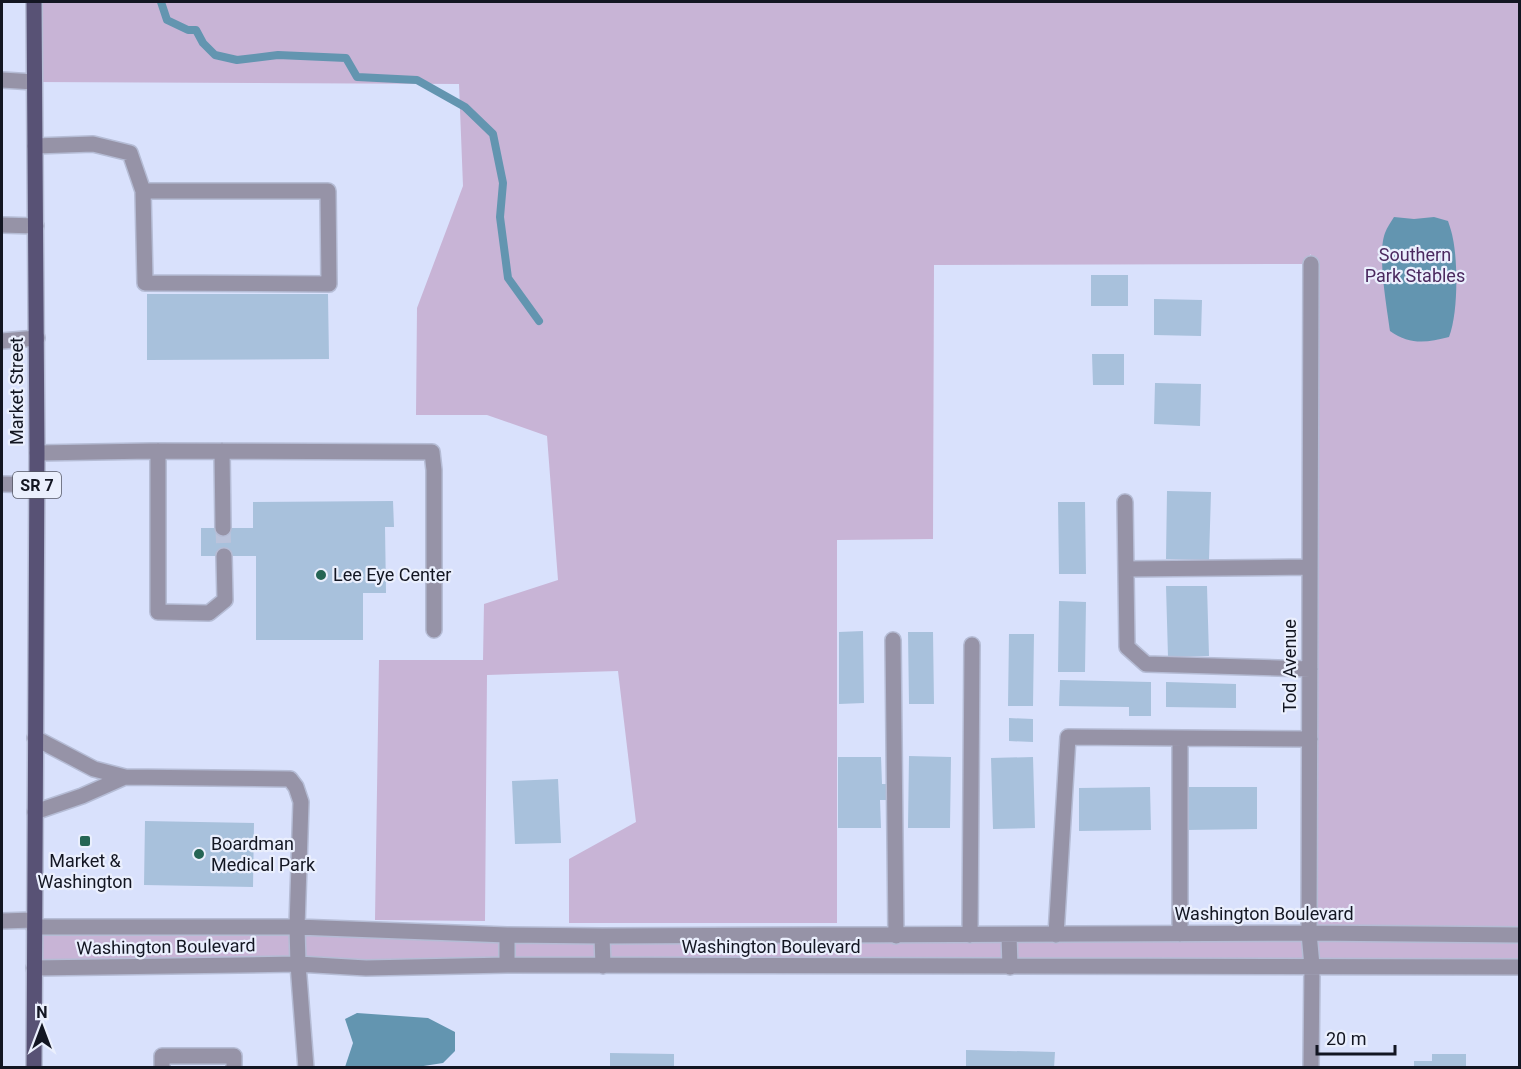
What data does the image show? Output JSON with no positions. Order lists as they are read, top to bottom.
{
  "streets": {
    "main road": ["Market Street", "SR 7"],
    "street": ["Tod Avenue", "Washington Boulevard"]
  },
  "crossings": [
    ["Market Street", "Washington Boulevard"],
    ["Tod Avenue", "Washington Boulevard"]
  ],
  "parks": ["Southern Park Stables"],
  "places": {
    "other": ["Lee Eye Center", "Boardman Medical Park"],
    "transit": ["Market & Washington"]
  },
  "scale_bar": "20 m",
  "north": "top"
}
